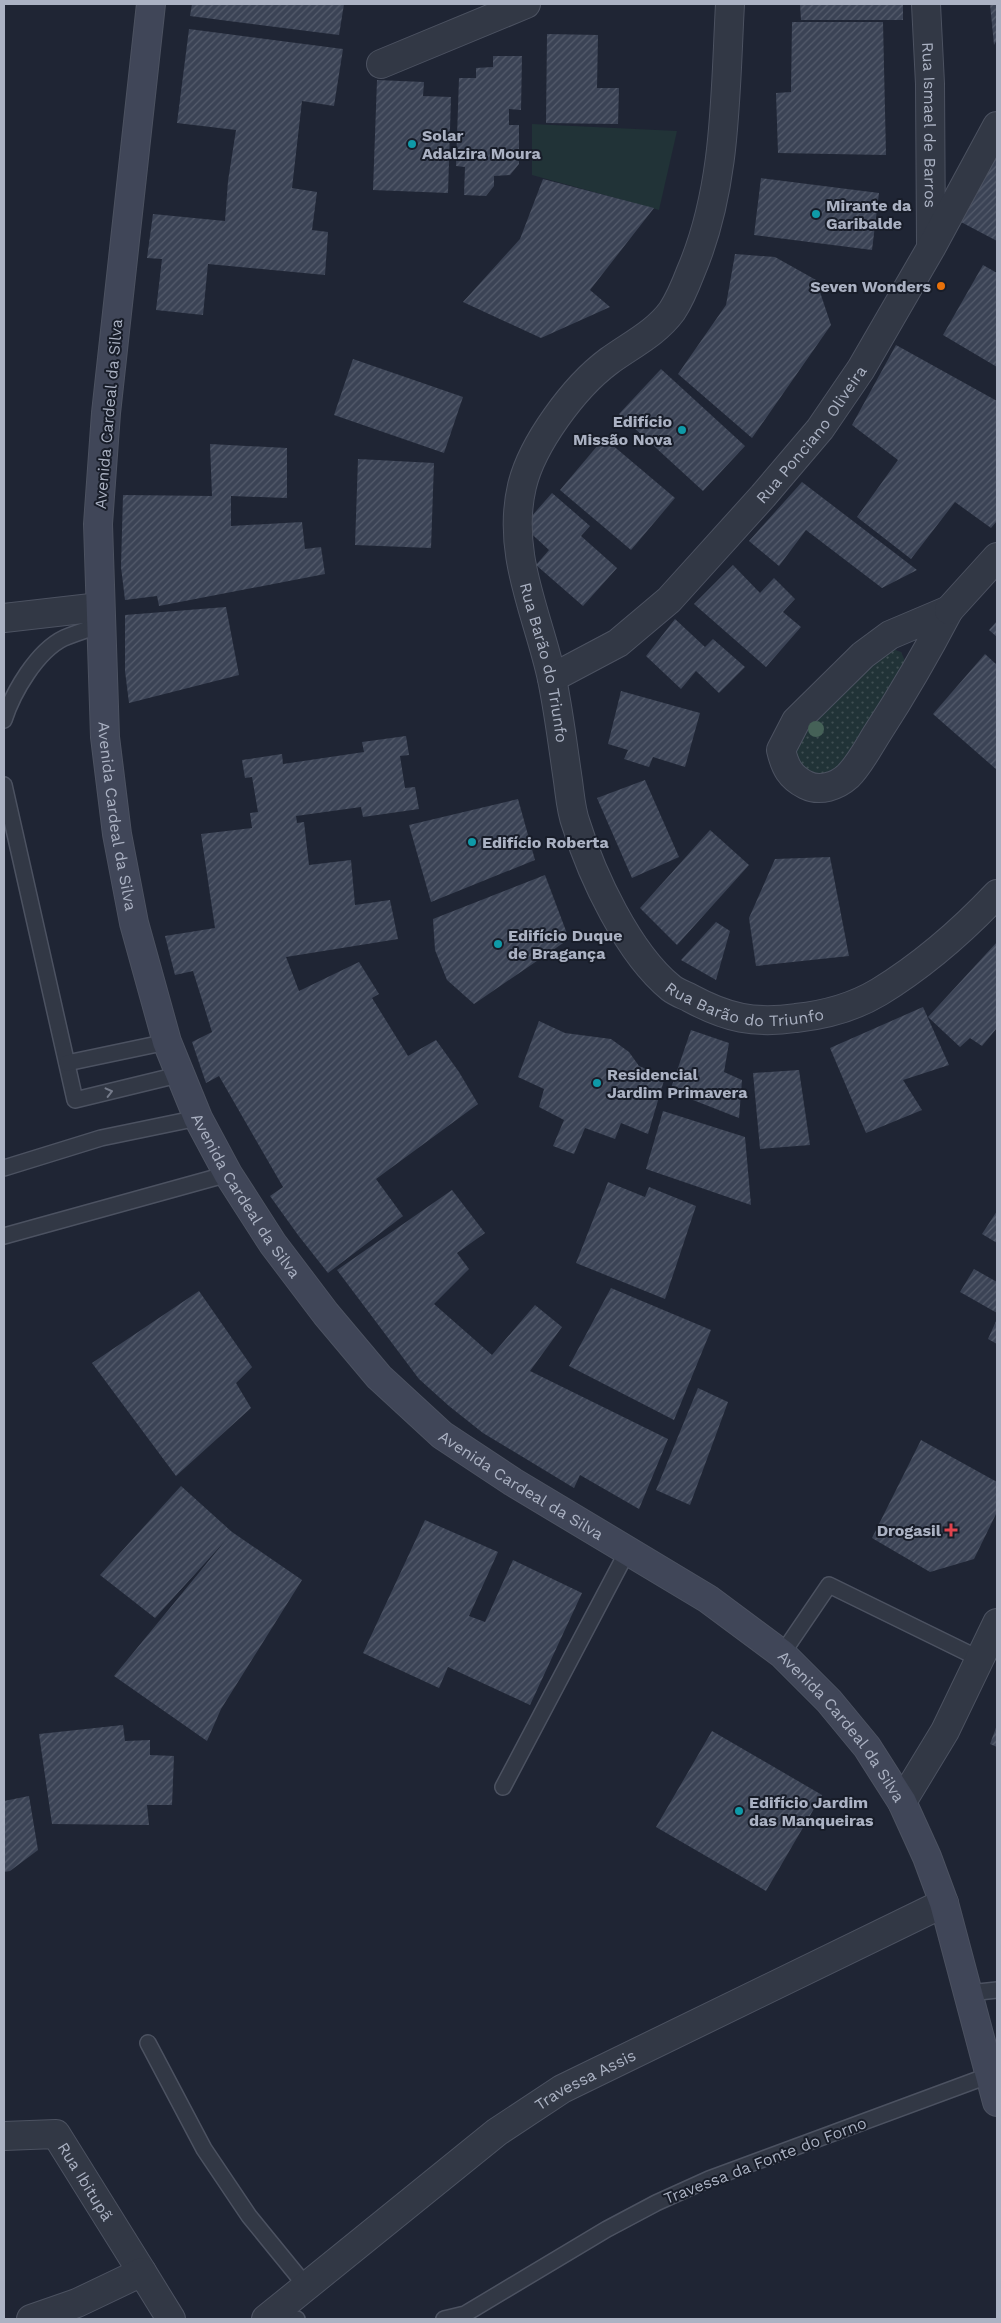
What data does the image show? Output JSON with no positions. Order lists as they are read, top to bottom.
{
  "streets": {
    "main road": ["Avenida Cardeal da Silva"],
    "street": [
      "Rua Ismael de Barros",
      "Rua Ponciano Oliveira",
      "Rua Barão do Triunfo",
      "Travessa Assis",
      "Rua Ibitupã"
    ],
    "lane": ["Travessa da Fonte do Forno"]
  },
  "crossings": [
    ["Rua Ismael de Barros", "Rua Ponciano Oliveira"],
    ["Avenida Cardeal da Silva", "Travessa Assis"],
    ["Avenida Cardeal da Silva", "Travessa da Fonte do Forno"],
    ["Rua Ponciano Oliveira", "Rua Barão do Triunfo"]
  ],
  "places": {
    "other": [
      "Solar Adalzira Moura",
      "Mirante da Garibalde",
      "Seven Wonders",
      "Edifício Missão Nova",
      "Edifício Roberta",
      "Edifício Duque de Bragança",
      "Residencial Jardim Primavera",
      "Edifício Jardim das Manqueiras"
    ],
    "health": ["Drogasil"]
  }
}
